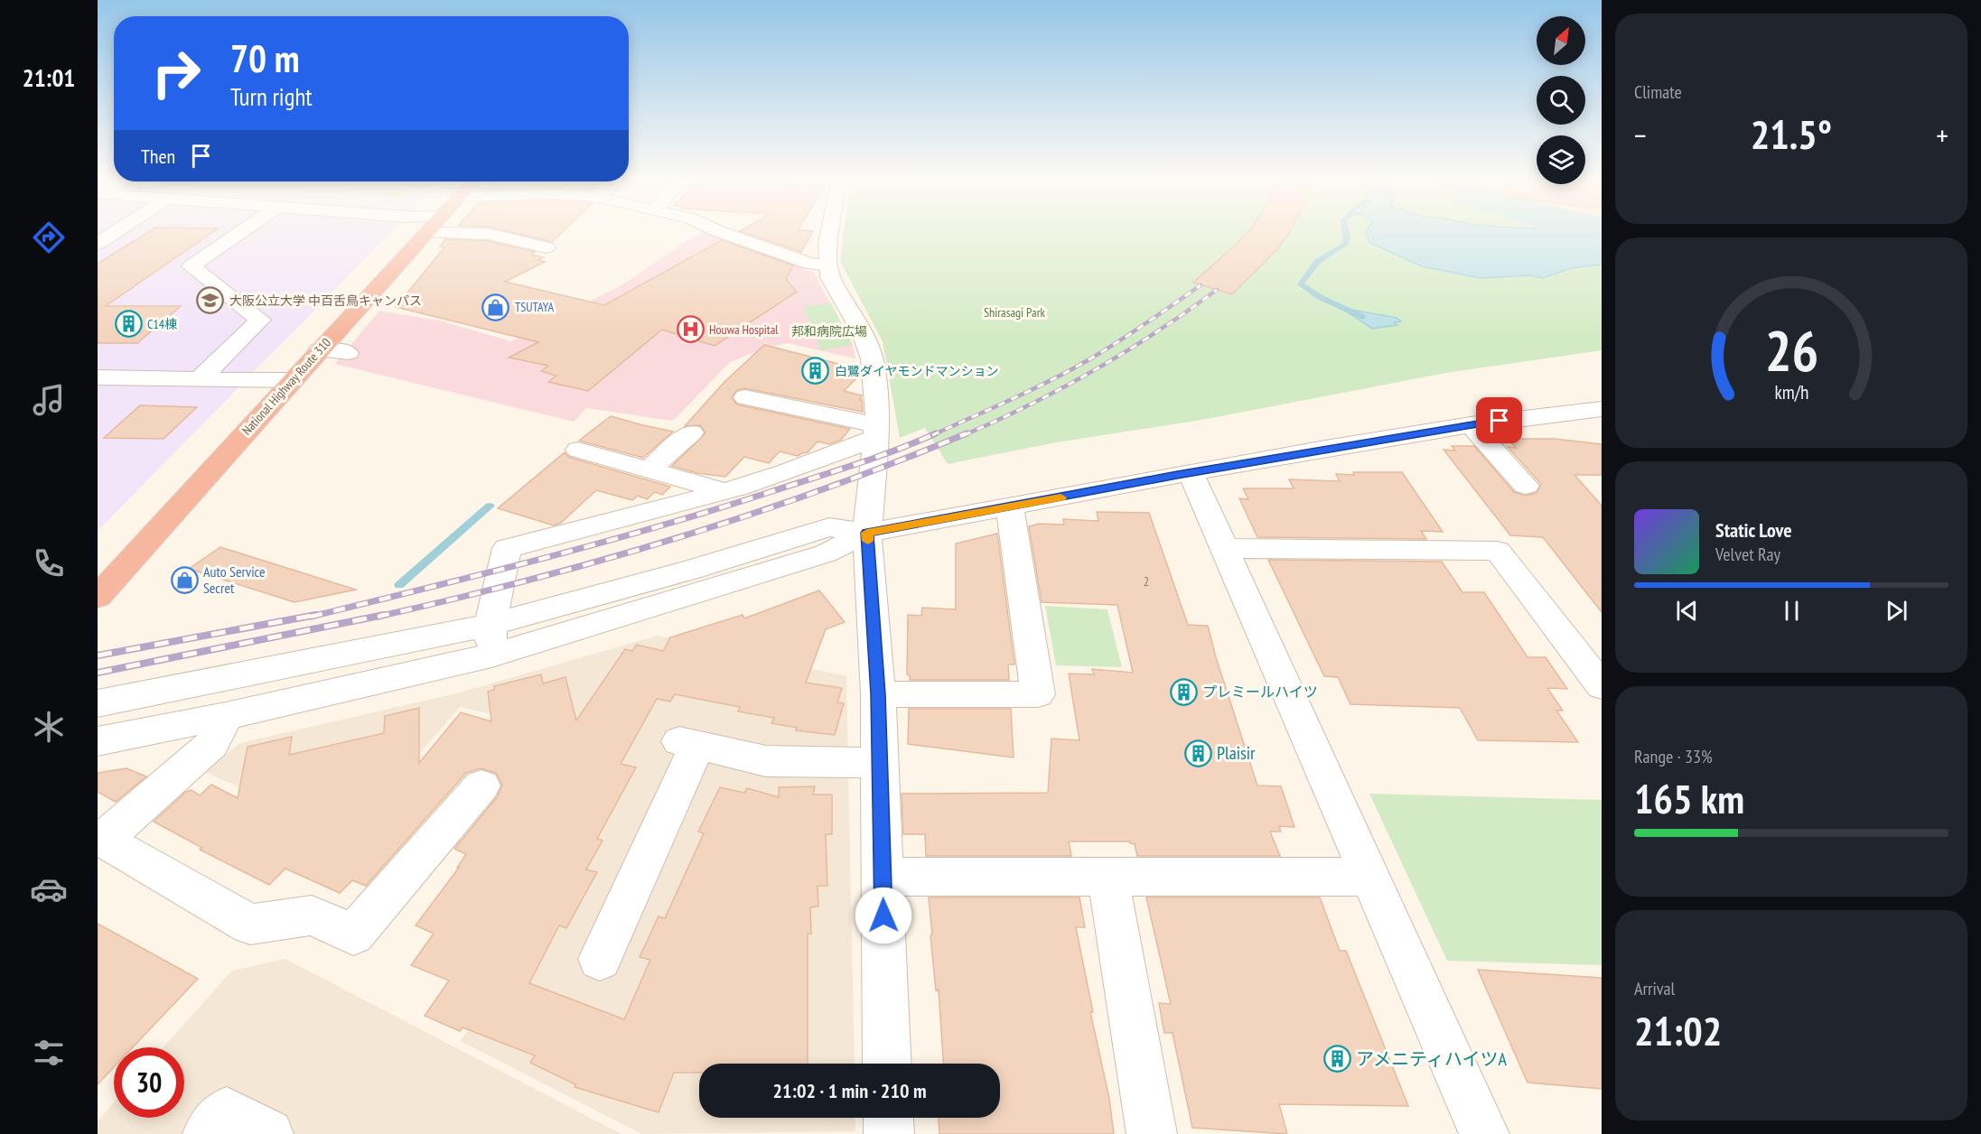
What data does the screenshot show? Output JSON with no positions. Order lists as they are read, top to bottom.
{
  "streets": {
    "highway": ["National Highway Route 310"]
  },
  "parks": ["Shirasagi Park", "邦和病院広場"],
  "places": {
    "school or university": ["大阪公立大学 中百舌鳥キャンパス"],
    "shop": ["TSUTAYA", "Auto Service Secret"],
    "building": [
      "C14棟",
      "白鷺ダイヤモンドマンション",
      "プレミールハイツ",
      "Plaisir",
      "アメニティハイツA"
    ],
    "hospital": ["Houwa Hospital"]
  },
  "house_numbers": ["2"],
  "north": "top right",
  "page": {
    "tabs": "21:01",
    "tile": [
      "Climate",
      ["Range · 33%", "165 km"],
      ["Arrival", "21:02"]
    ],
    "turn": ["70 m", "Turn right"],
    "heat": ["−", "21.5°", "+"],
    "then": "Then",
    "song": ["Static Love", "Velvet Ray"],
    "limit": "30",
    "trip": "21:02 · 1 min · 210 m",
    "gauge": ["26", "km/h"]
  }
}
